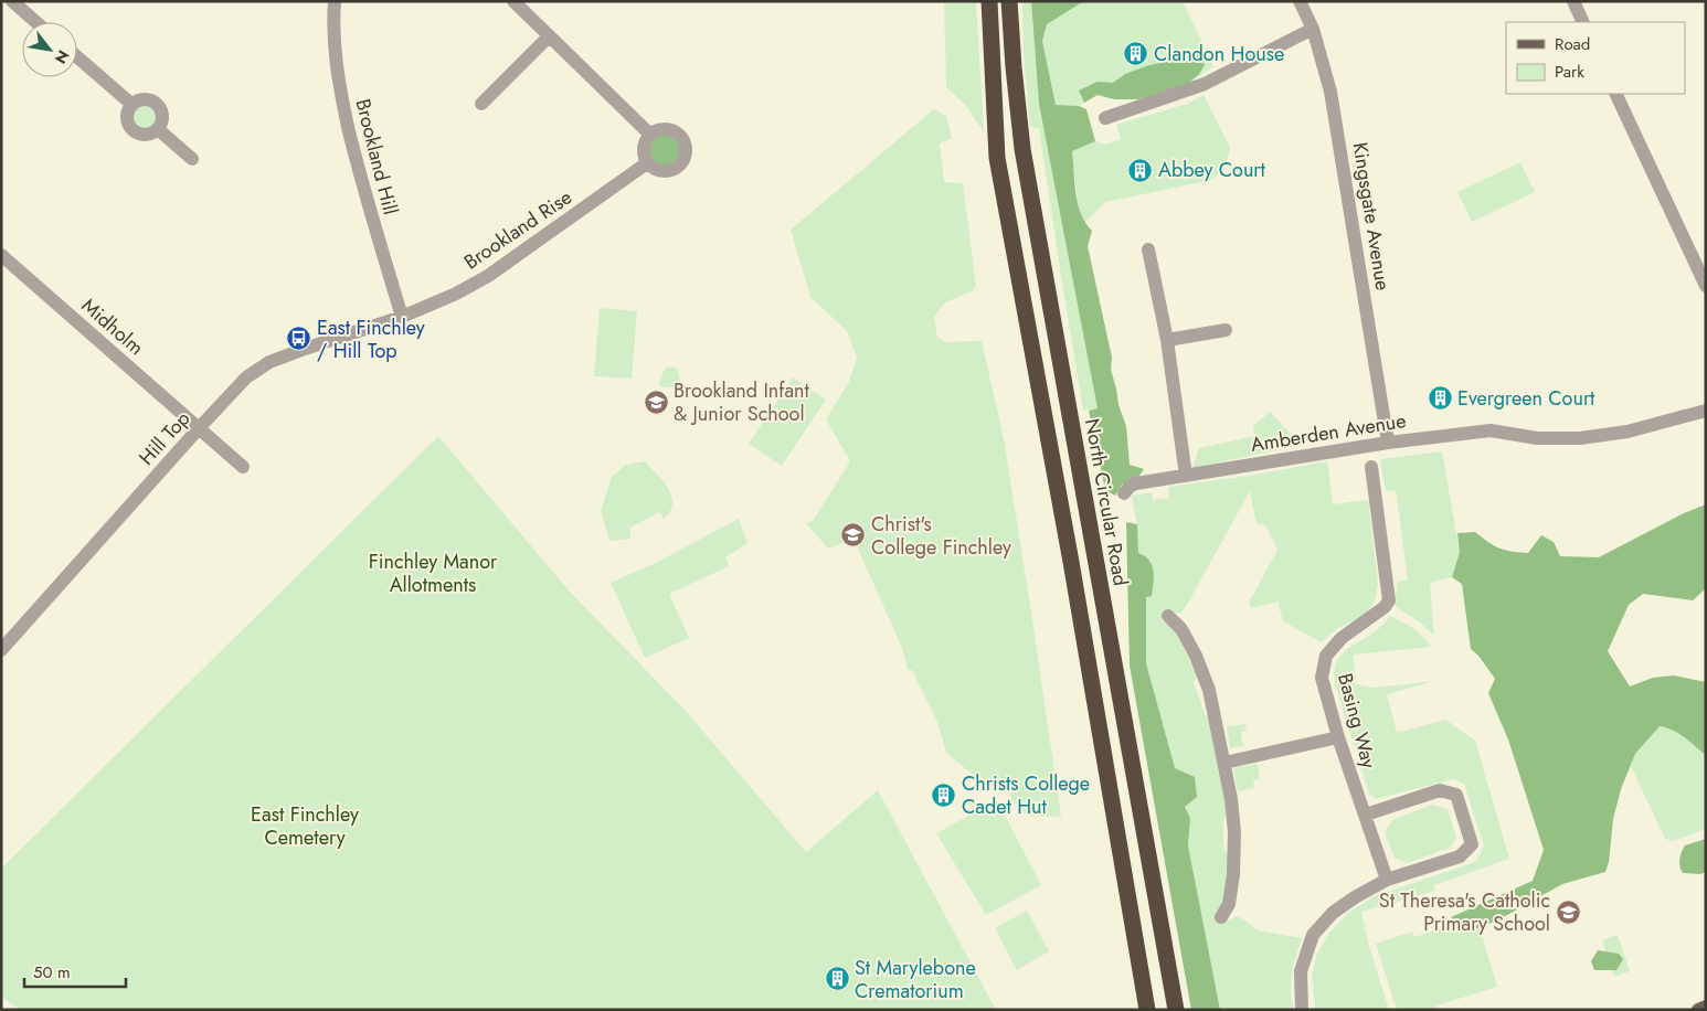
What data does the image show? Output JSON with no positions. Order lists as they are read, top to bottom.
{
  "streets": {
    "highway": ["North Circular Road"],
    "street": [
      "Brookland Hill",
      "Kingsgate Avenue",
      "Brookland Rise",
      "Midholm",
      "Amberden Avenue",
      "Hill Top",
      "Basing Way"
    ]
  },
  "crossings": [
    ["Brookland Hill", "Brookland Rise"],
    ["Brookland Hill", "Hill Top"],
    ["Kingsgate Avenue", "Amberden Avenue"],
    ["Brookland Rise", "Hill Top"],
    ["Midholm", "Hill Top"]
  ],
  "parks": ["Finchley Manor Allotments", "East Finchley Cemetery"],
  "places": {
    "building": [
      "Clandon House",
      "Abbey Court",
      "Evergreen Court",
      "Christs College Cadet Hut",
      "St Marylebone Crematorium"
    ],
    "bus stop": ["East Finchley / Hill Top"],
    "school or university": ["Brookland Infant & Junior School", "Christ's College Finchley", "St Theresa's Catholic Primary School"]
  },
  "legend": ["Road", "Park"],
  "scale_bar": "50 m",
  "north": "bottom right"
}
